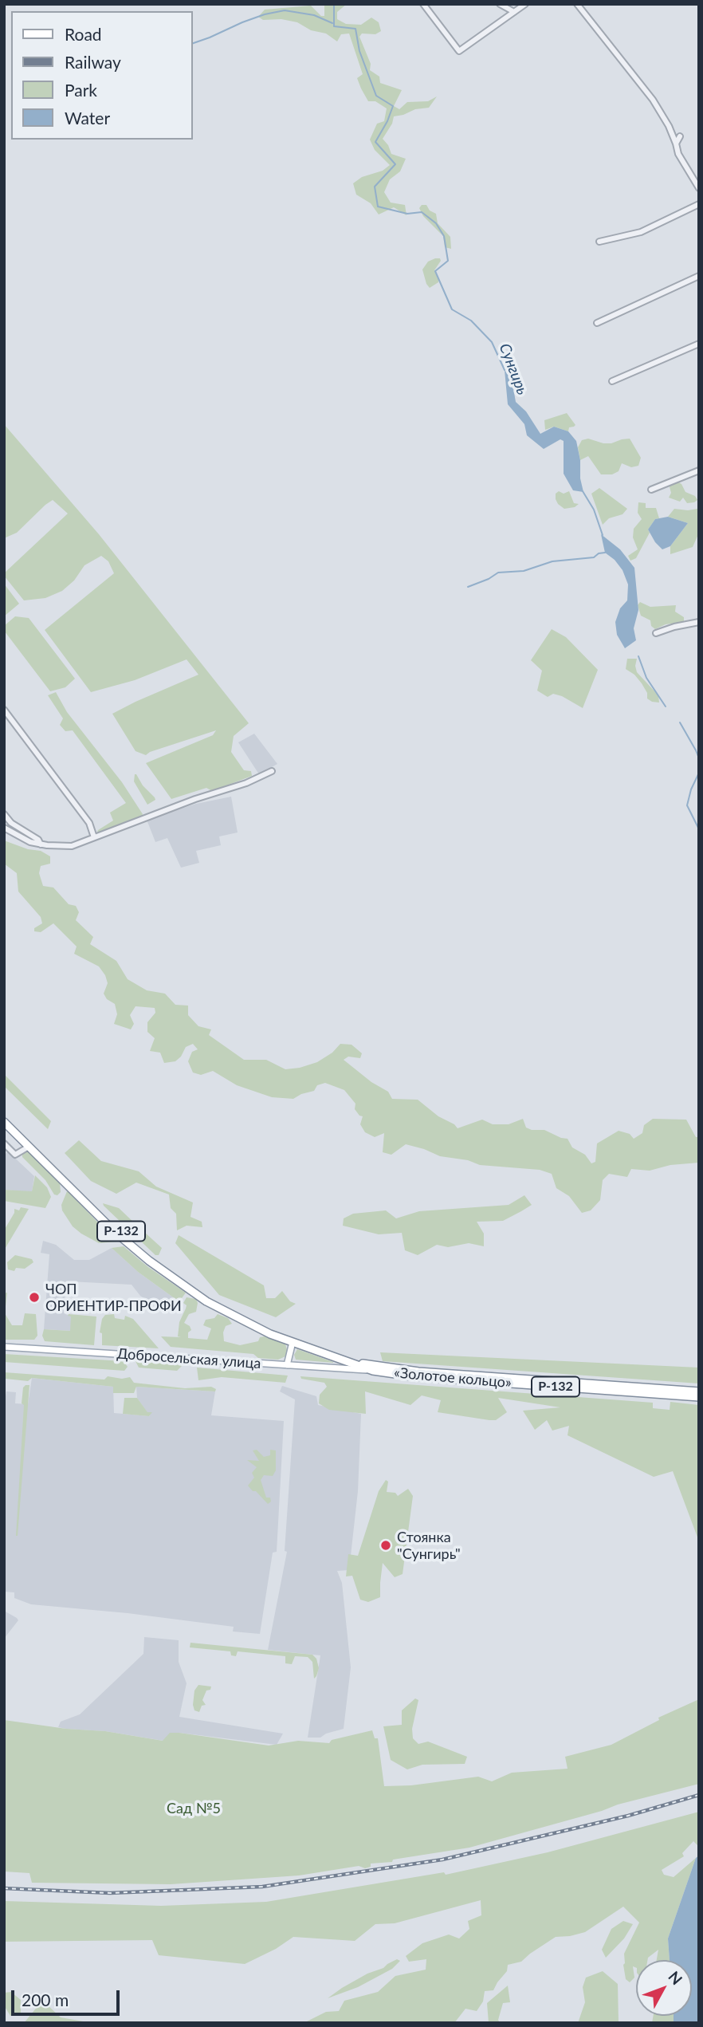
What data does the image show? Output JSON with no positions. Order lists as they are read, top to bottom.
{
  "streets": {
    "highway": ["Р-132", "«Золотое кольцо»"],
    "main road": ["Добросельская улица"]
  },
  "crossings": [
    ["Р-132", "Добросельская улица"],
    ["Р-132", "«Золотое кольцо»"],
    ["Добросельская улица", "«Золотое кольцо»"]
  ],
  "water": ["Сунгирь"],
  "parks": ["Сад №5"],
  "places": ["ЧОП ОРИЕНТИР-ПРОФИ", "Стоянка \"Сунгирь\""],
  "legend": [
    "Road",
    "Railway",
    "Park",
    "Water"
  ],
  "scale_bar": "200 m",
  "north": "top right"
}
